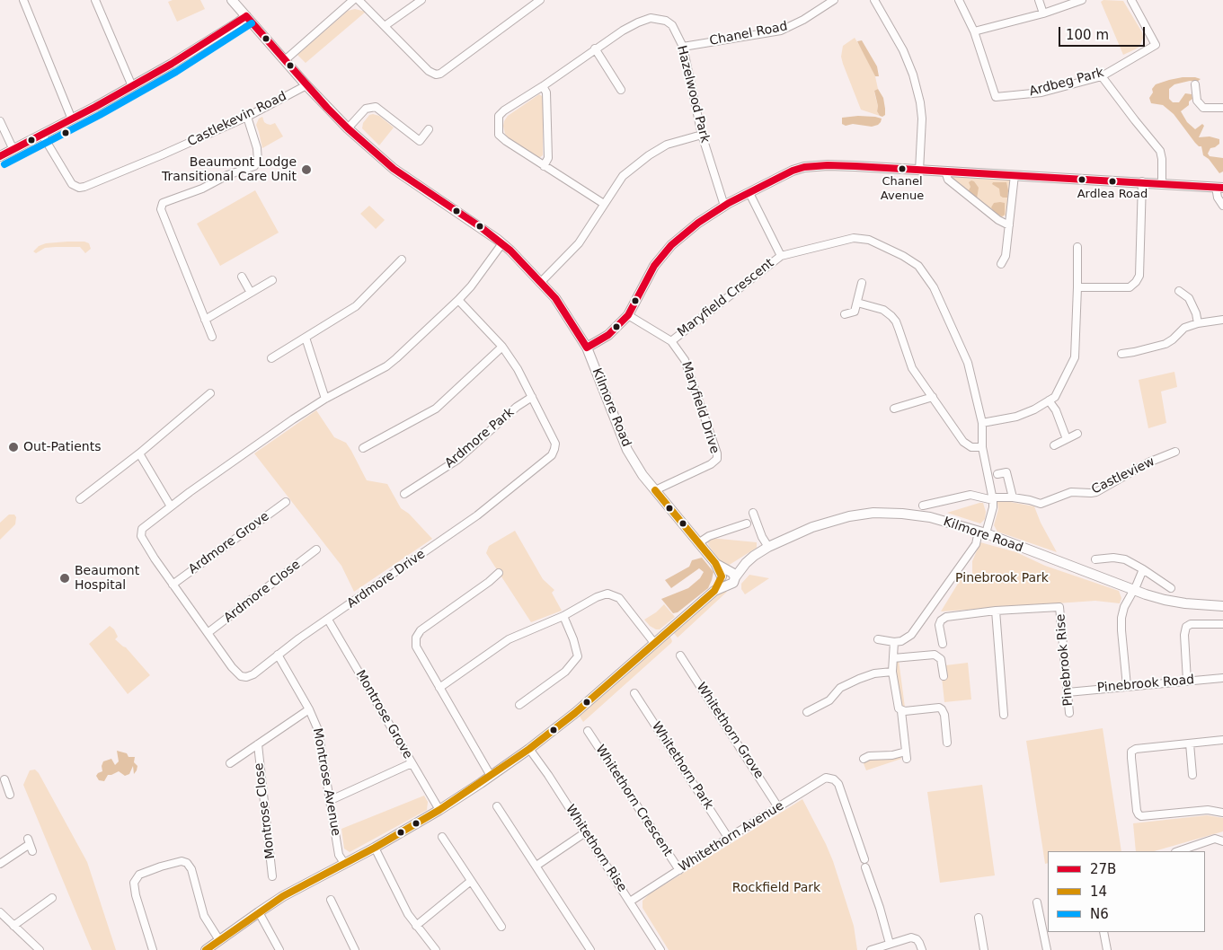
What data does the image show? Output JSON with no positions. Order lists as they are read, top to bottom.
{
  "streets": {
    "street": [
      "Chanel Road",
      "Ardbeg Park",
      "Hazelwood Park",
      "Castlekevin Road",
      "Maryfield Crescent",
      "Kilmore Road",
      "Maryfield Drive",
      "Ardmore Park",
      "Castleview",
      "Ardmore Grove",
      "Ardmore Drive",
      "Ardmore Close",
      "Pinebrook Rise",
      "Pinebrook Road",
      "Montrose Grove",
      "Whitethorn Grove",
      "Whitethorn Park",
      "Montrose Avenue",
      "Whitethorn Crescent",
      "Montrose Close",
      "Whitethorn Avenue",
      "Whitethorn Rise"
    ]
  },
  "crossings": [
    ["Chanel Road", "Hazelwood Park"],
    ["Castlekevin Road", "Kilmore Road"],
    ["Maryfield Crescent", "Kilmore Road"],
    ["Maryfield Crescent", "Maryfield Drive"],
    ["Maryfield Crescent", "Castleview"],
    ["Kilmore Road", "Maryfield Drive"],
    ["Kilmore Road", "Ardmore Drive"],
    ["Ardmore Park", "Ardmore Drive"],
    ["Ardmore Grove", "Ardmore Drive"],
    ["Ardmore Drive", "Ardmore Close"],
    ["Ardmore Drive", "Montrose Grove"],
    ["Ardmore Drive", "Montrose Avenue"],
    ["Pinebrook Rise", "Pinebrook Road"],
    ["Whitethorn Grove", "Whitethorn Avenue"],
    ["Whitethorn Park", "Whitethorn Avenue"],
    ["Whitethorn Crescent", "Whitethorn Avenue"],
    ["Whitethorn Avenue", "Whitethorn Rise"]
  ],
  "parks": ["Pinebrook Park", "Rockfield Park"],
  "places": [
    "Chanel Avenue",
    "Beaumont Lodge Transitional Care Unit",
    "Ardlea Road",
    "Out-Patients",
    "Beaumont Hospital"
  ],
  "lines": ["transit line 27B", "transit line N6", "transit line 14"],
  "legend": ["27B", "14", "N6"],
  "scale_bar": "100 m"
}
